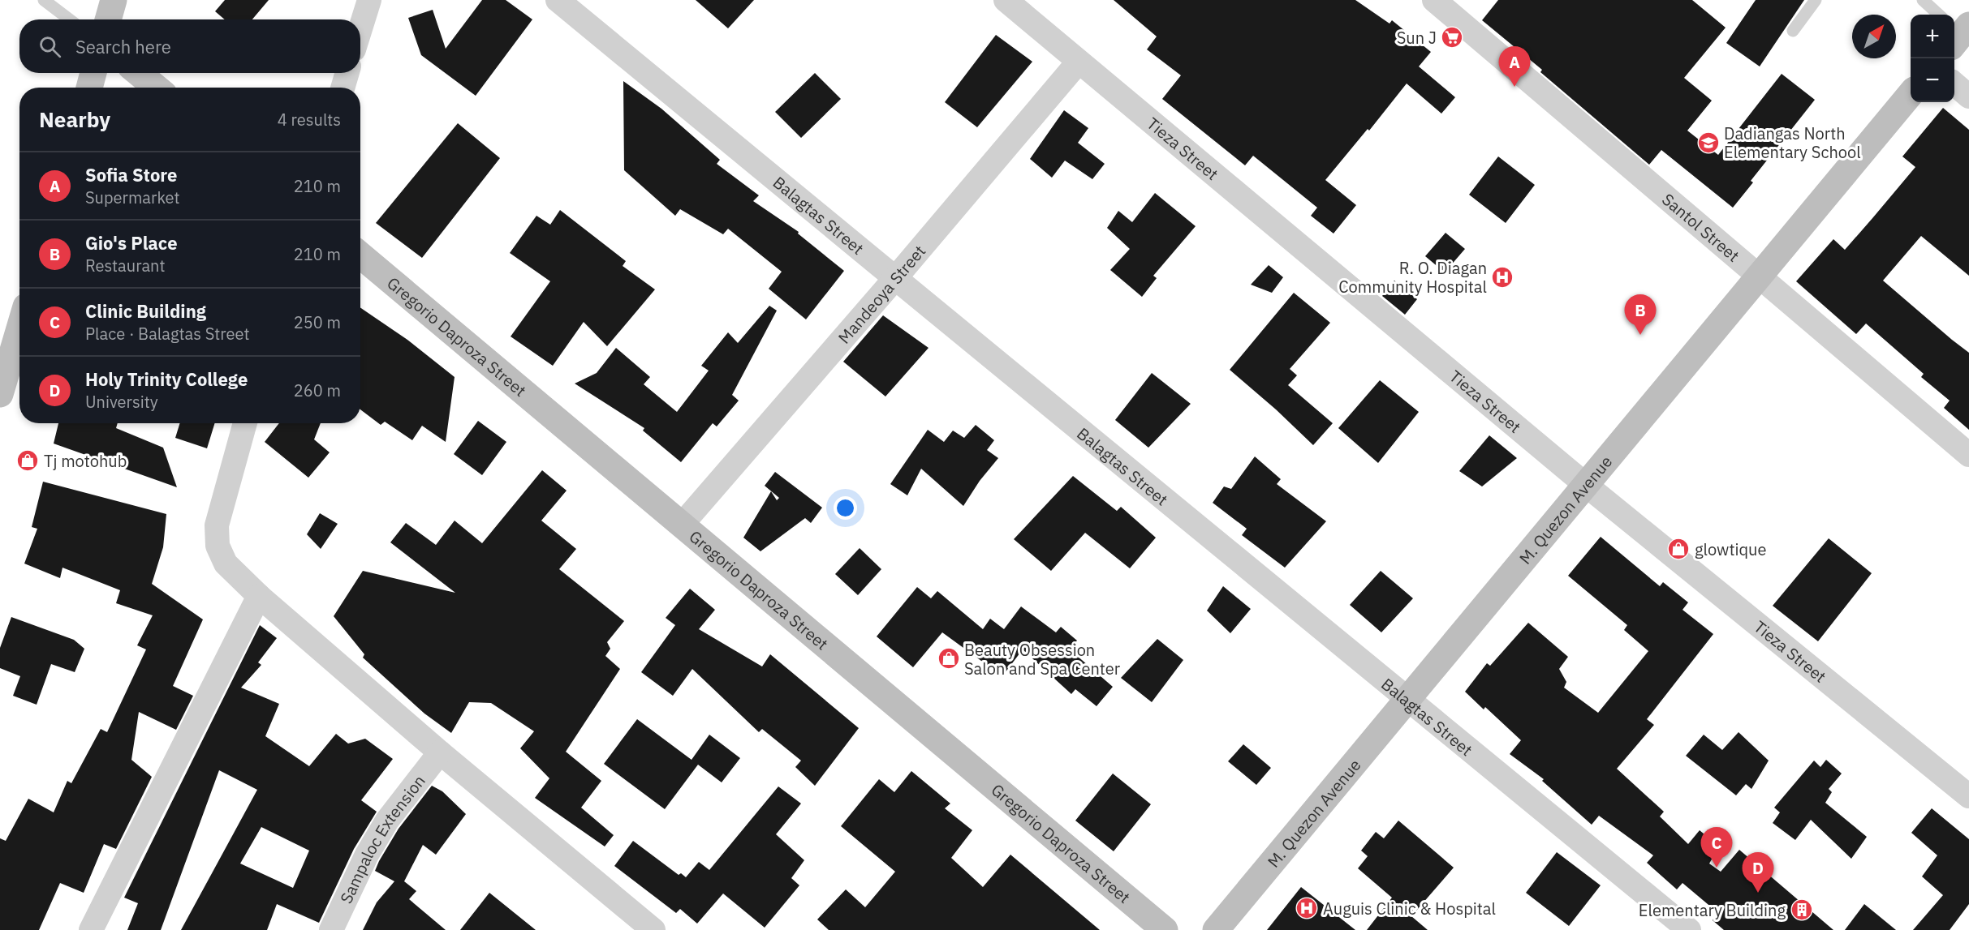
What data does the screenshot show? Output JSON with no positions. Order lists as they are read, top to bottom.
{
  "streets": {
    "street": [
      "Tieza Street",
      "Balagtas Street",
      "Santol Street",
      "Mandeoya Street",
      "Gregorio Daproza Street",
      "M. Quezon Avenue",
      "Sampaloc Extension"
    ]
  },
  "crossings": [
    ["Tieza Street", "Mandeoya Street"],
    ["Tieza Street", "M. Quezon Avenue"],
    ["Balagtas Street", "Mandeoya Street"],
    ["Balagtas Street", "M. Quezon Avenue"],
    ["Santol Street", "M. Quezon Avenue"],
    ["Mandeoya Street", "Gregorio Daproza Street"]
  ],
  "places": {
    "supermarket": ["Sun J"],
    "school or university": ["Dadiangas North Elementary School"],
    "hospital": ["R. O. Diagan Community Hospital", "Auguis Clinic & Hospital"],
    "shop": ["Tj motohub", "glowtique", "Beauty Obsession Salon and Spa Center"],
    "building": ["Elementary Building"]
  },
  "north": "top right",
  "page": {
    "map_buttons": ["+", "−"],
    "search": "Search here",
    "pins": [
      "A",
      "B",
      "C",
      "D"
    ],
    "heading": ["Nearby", "4 results"],
    "list": [
      {
        "mark": "A",
        "name": "Sofia Store",
        "note": "Supermarket",
        "value": "210 m"
      },
      {
        "mark": "B",
        "name": "Gio's Place",
        "note": "Restaurant",
        "value": "210 m"
      },
      {
        "mark": "C",
        "name": "Clinic Building",
        "note": "Place · Balagtas Street",
        "value": "250 m"
      },
      {
        "mark": "D",
        "name": "Holy Trinity College",
        "note": "University",
        "value": "260 m"
      }
    ]
  }
}
